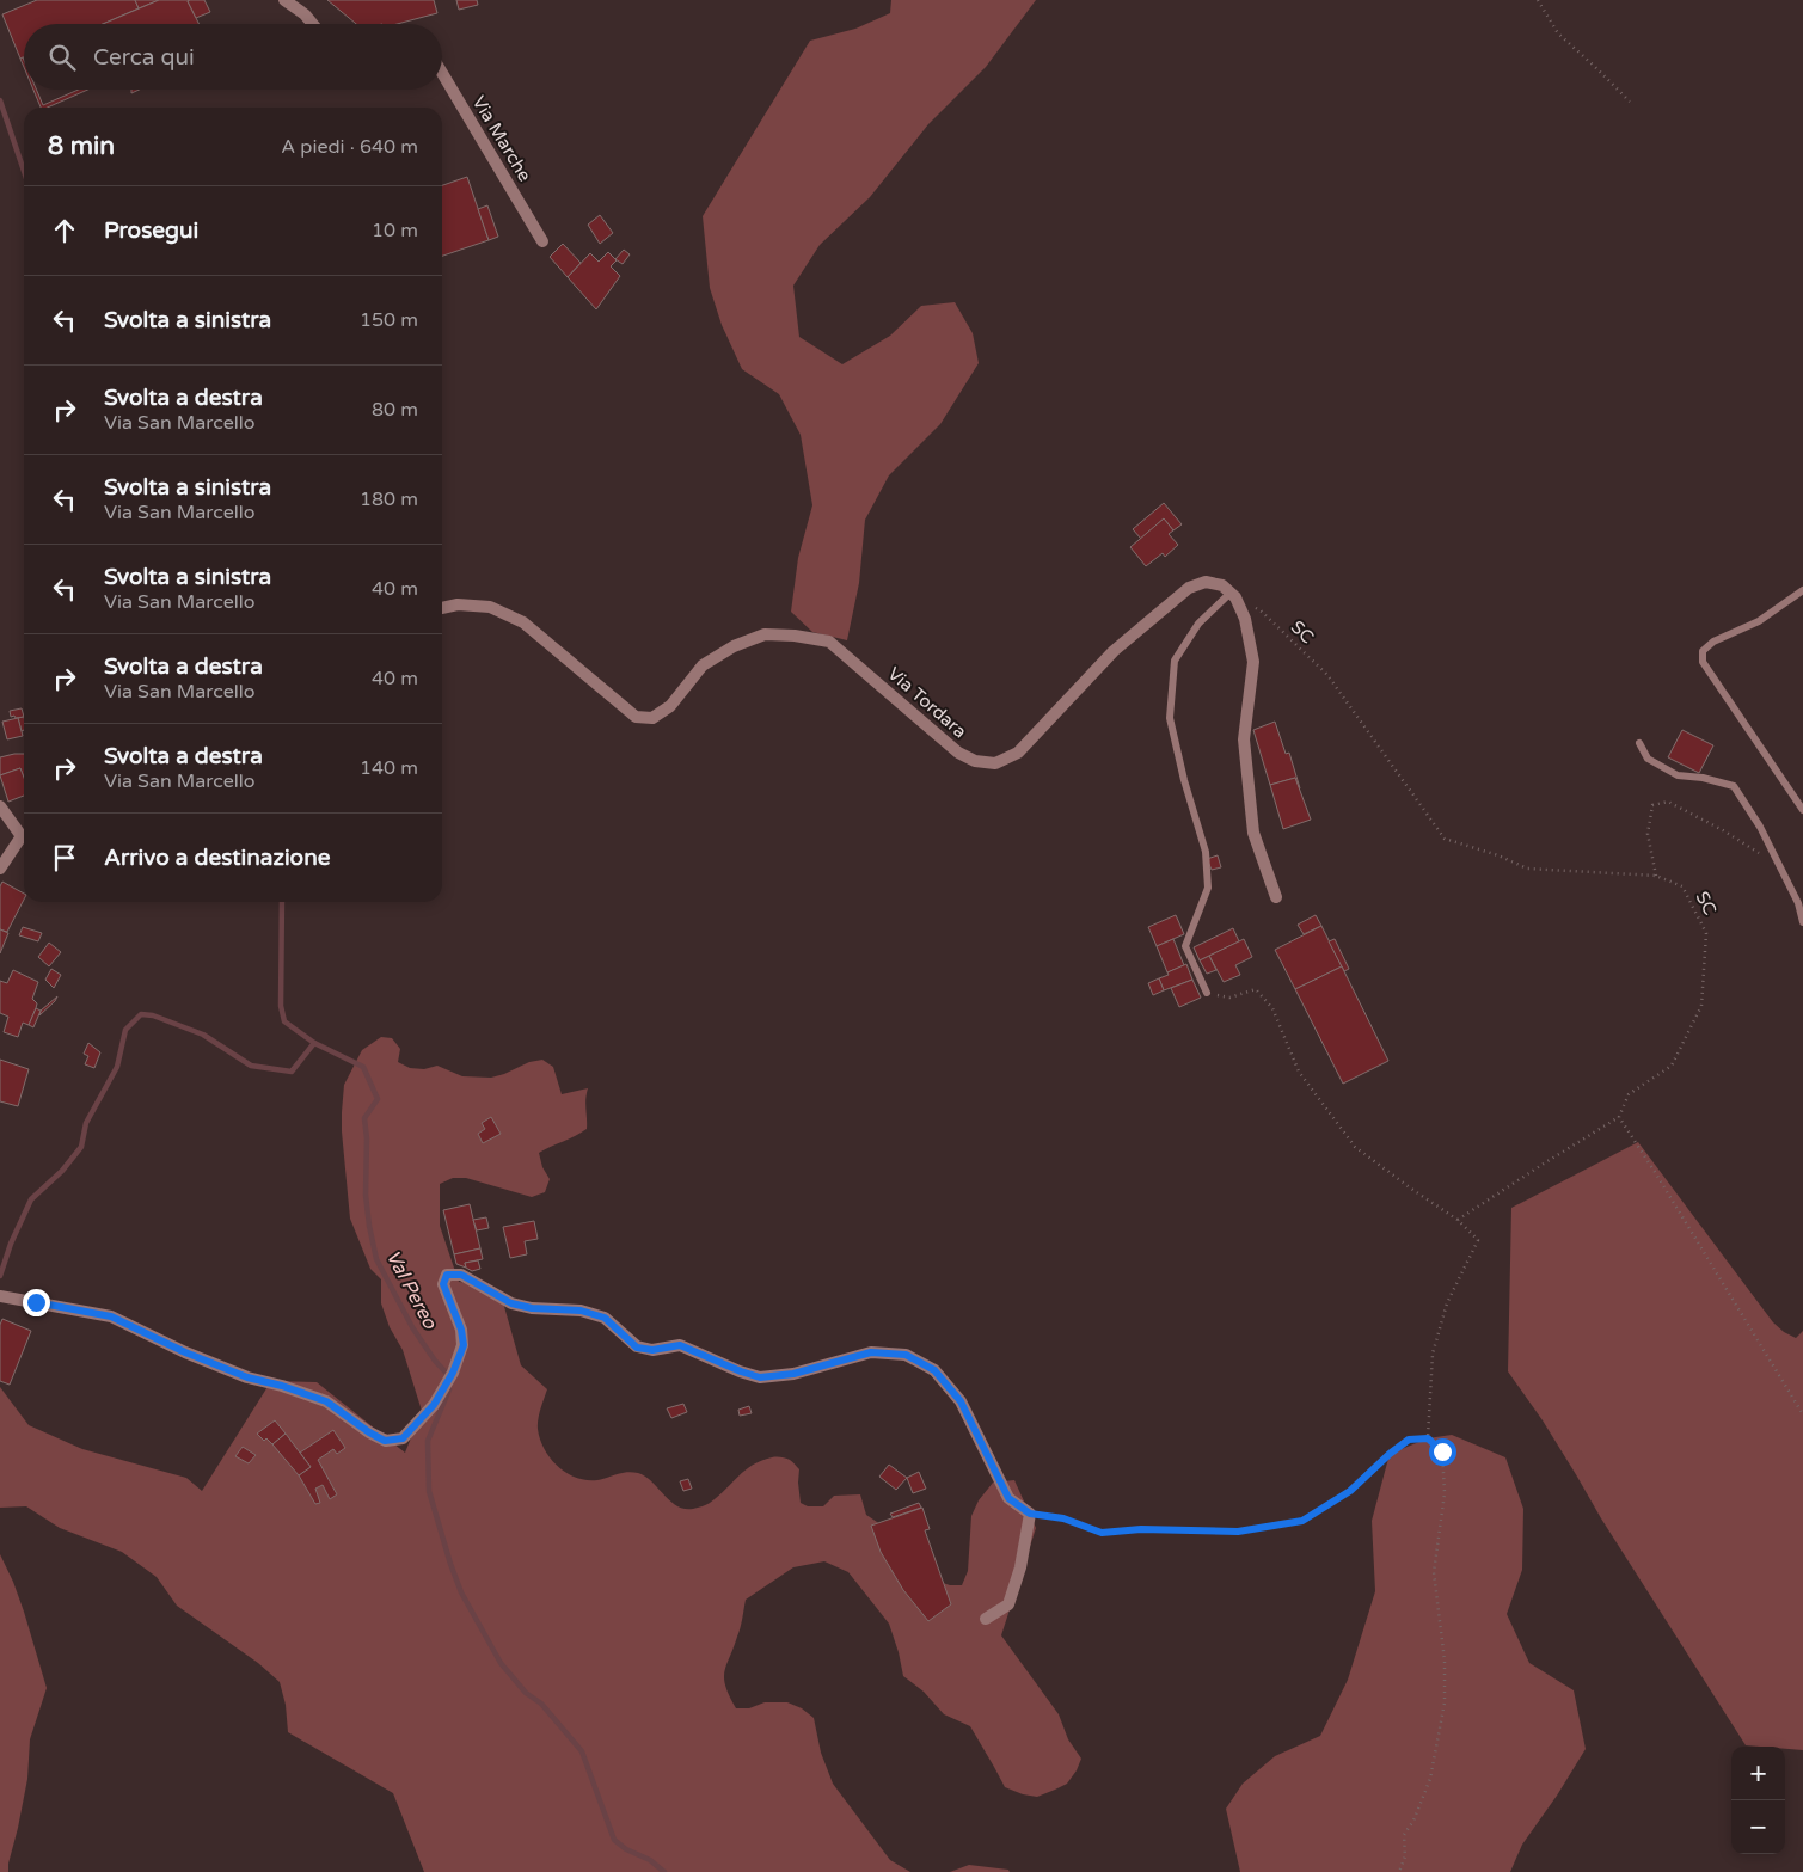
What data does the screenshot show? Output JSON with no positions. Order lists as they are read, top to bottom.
{
  "streets": {
    "street": ["Via Marche", "Via Tordara"],
    "path": ["SC"]
  },
  "crossings": [
    ["SC", "Via Tordara"]
  ],
  "water": ["Val Pereo"],
  "page": {
    "search": "Cerca qui",
    "heading": ["8 min", "A piedi · 640 m"],
    "list": [
      ["Prosegui", "10 m"],
      ["Svolta a sinistra", "150 m"],
      ["Svolta a destra", "Via San Marcello", "80 m"],
      ["Svolta a sinistra", "Via San Marcello", "180 m"],
      ["Svolta a sinistra", "Via San Marcello", "40 m"],
      ["Svolta a destra", "Via San Marcello", "40 m"],
      ["Svolta a destra", "Via San Marcello", "140 m"],
      "Arrivo a destinazione"
    ],
    "map_buttons": ["+", "−"]
  }
}
